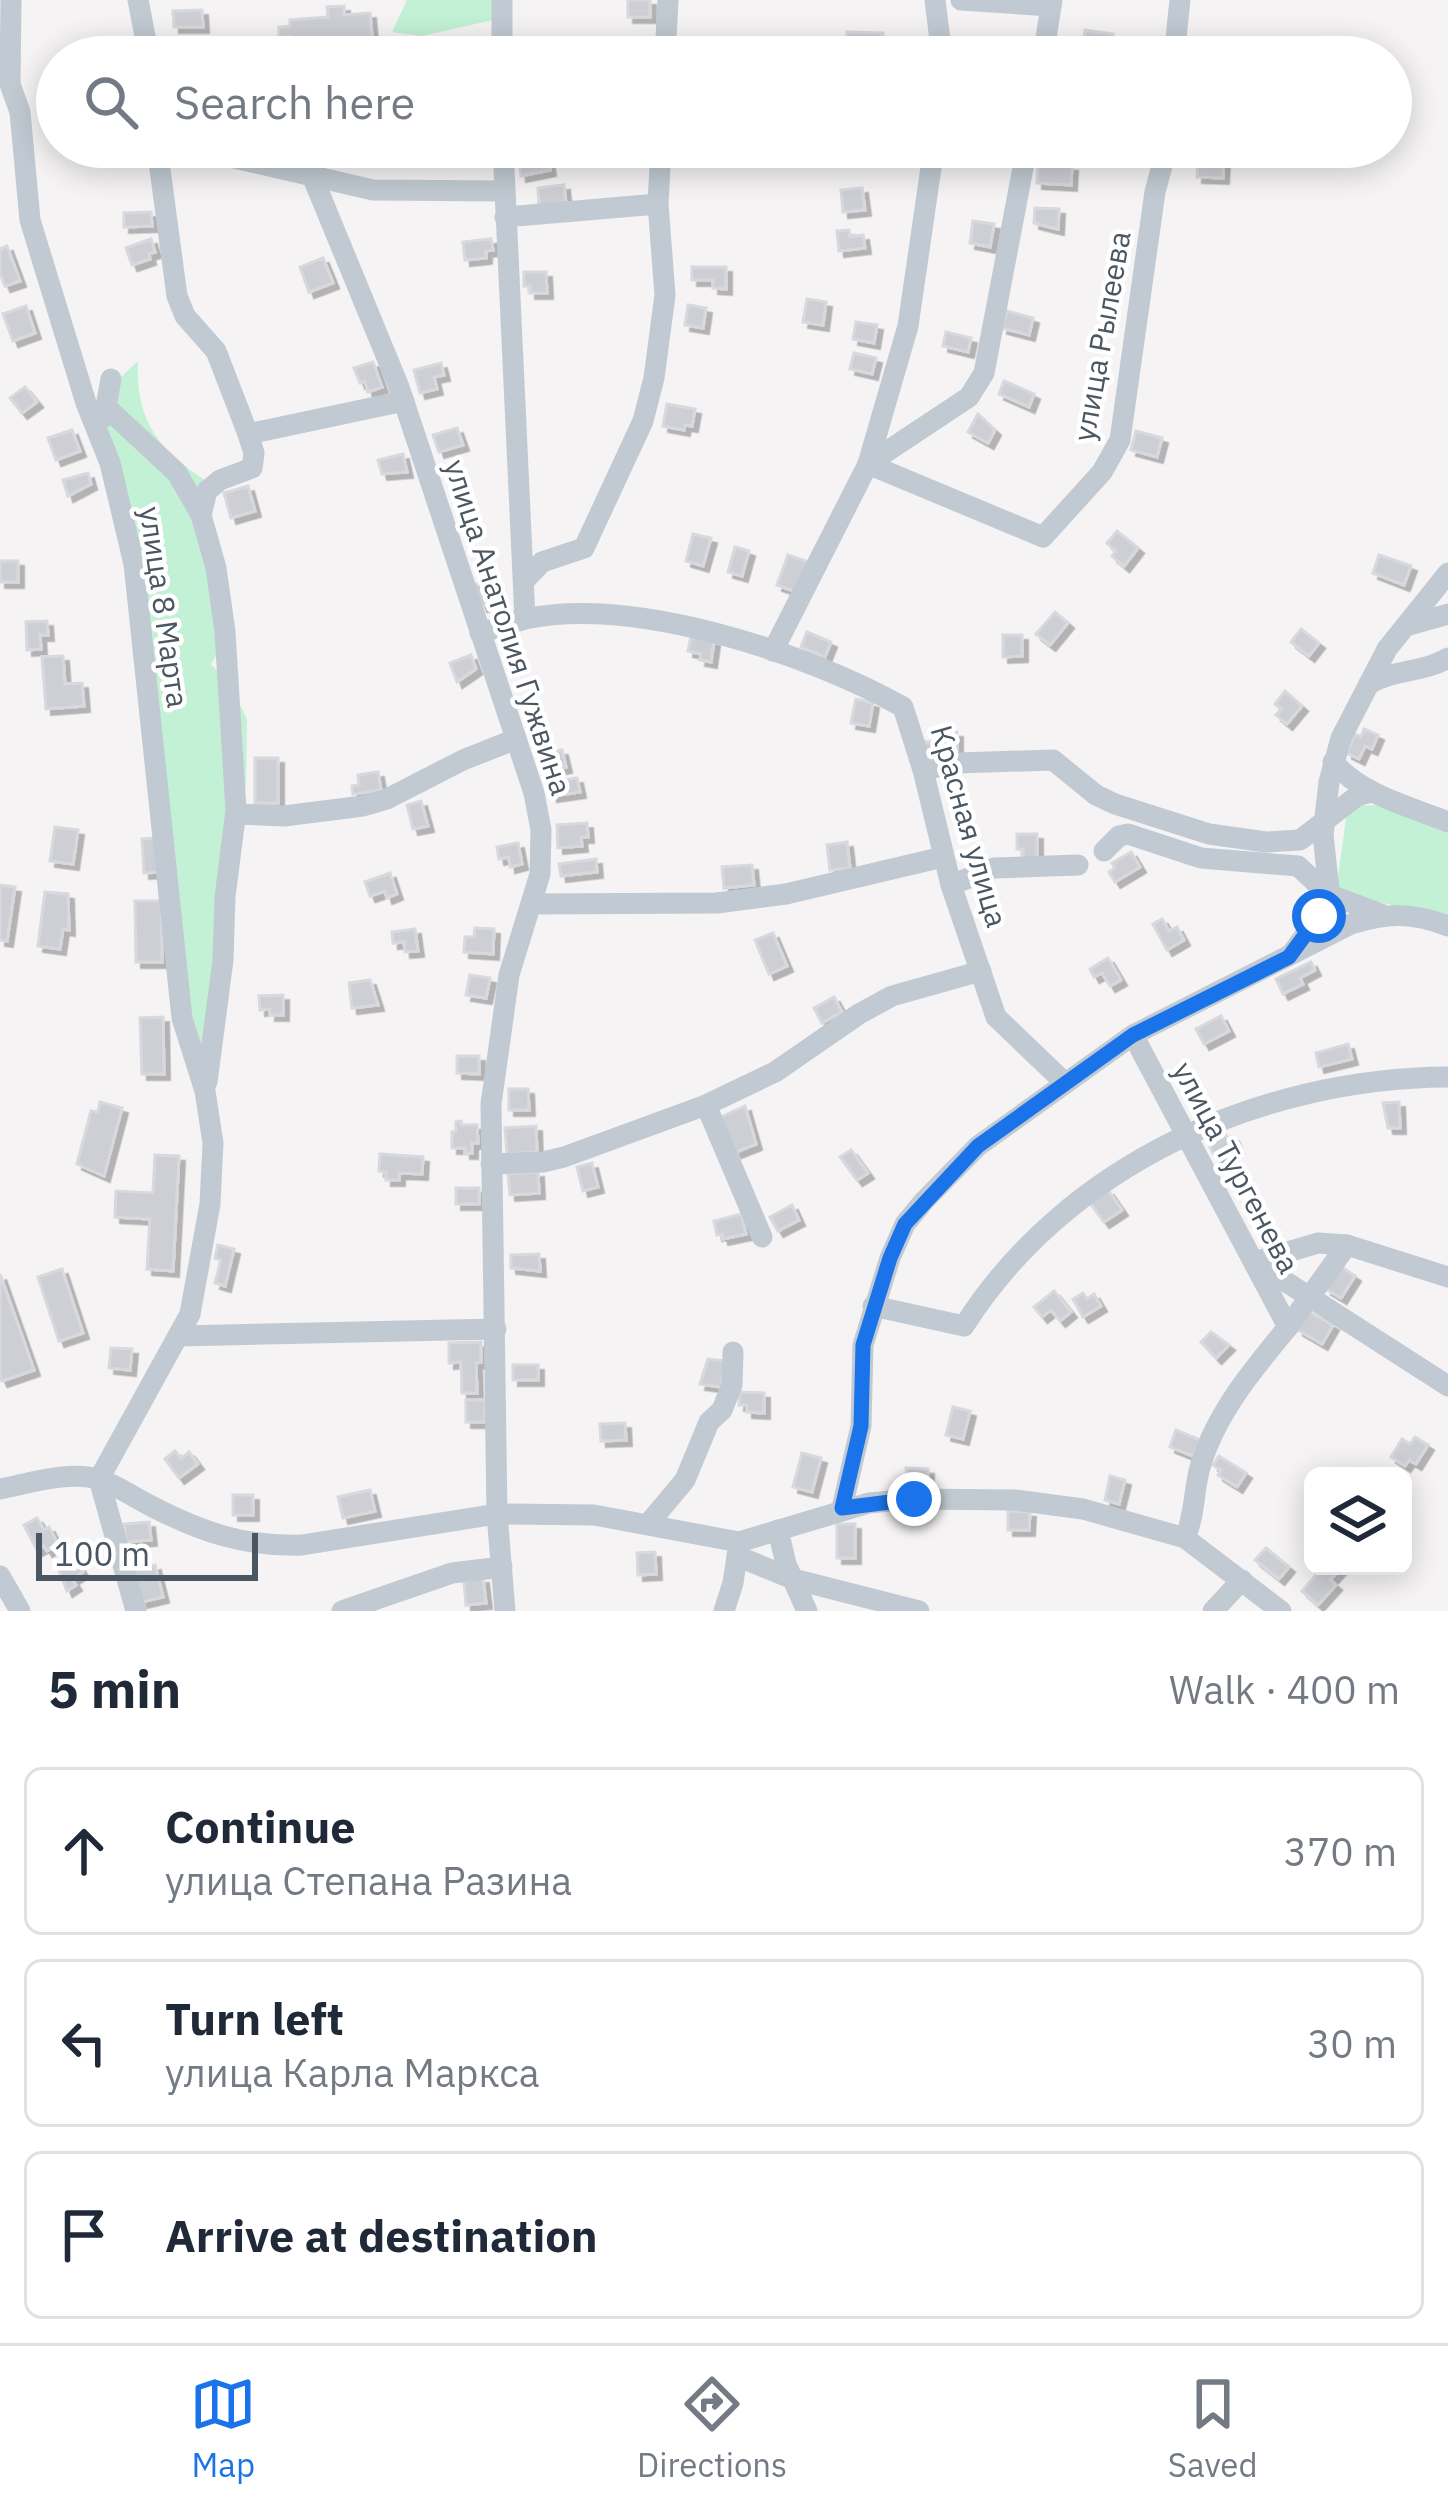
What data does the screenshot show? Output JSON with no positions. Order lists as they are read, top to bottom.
{
  "streets": {
    "street": [
      "улица Рылеева",
      "улица 8 Марта",
      "улица Анатолия Гужвина",
      "Красная улица",
      "улица Тургенева"
    ]
  },
  "crossings": [
    ["улица Анатолия Гужвина", "Красная улица"]
  ],
  "scale_bar": "100 m",
  "page": {
    "search": "Search here",
    "scale": "100 m",
    "heading": ["5 min", "Walk · 400 m"],
    "list": [
      ["Continue", "улица Степана Разина", "370 m"],
      ["Turn left", "улица Карла Маркса", "30 m"],
      "Arrive at destination"
    ],
    "nav": ["Map", "Directions", "Saved"]
  }
}
